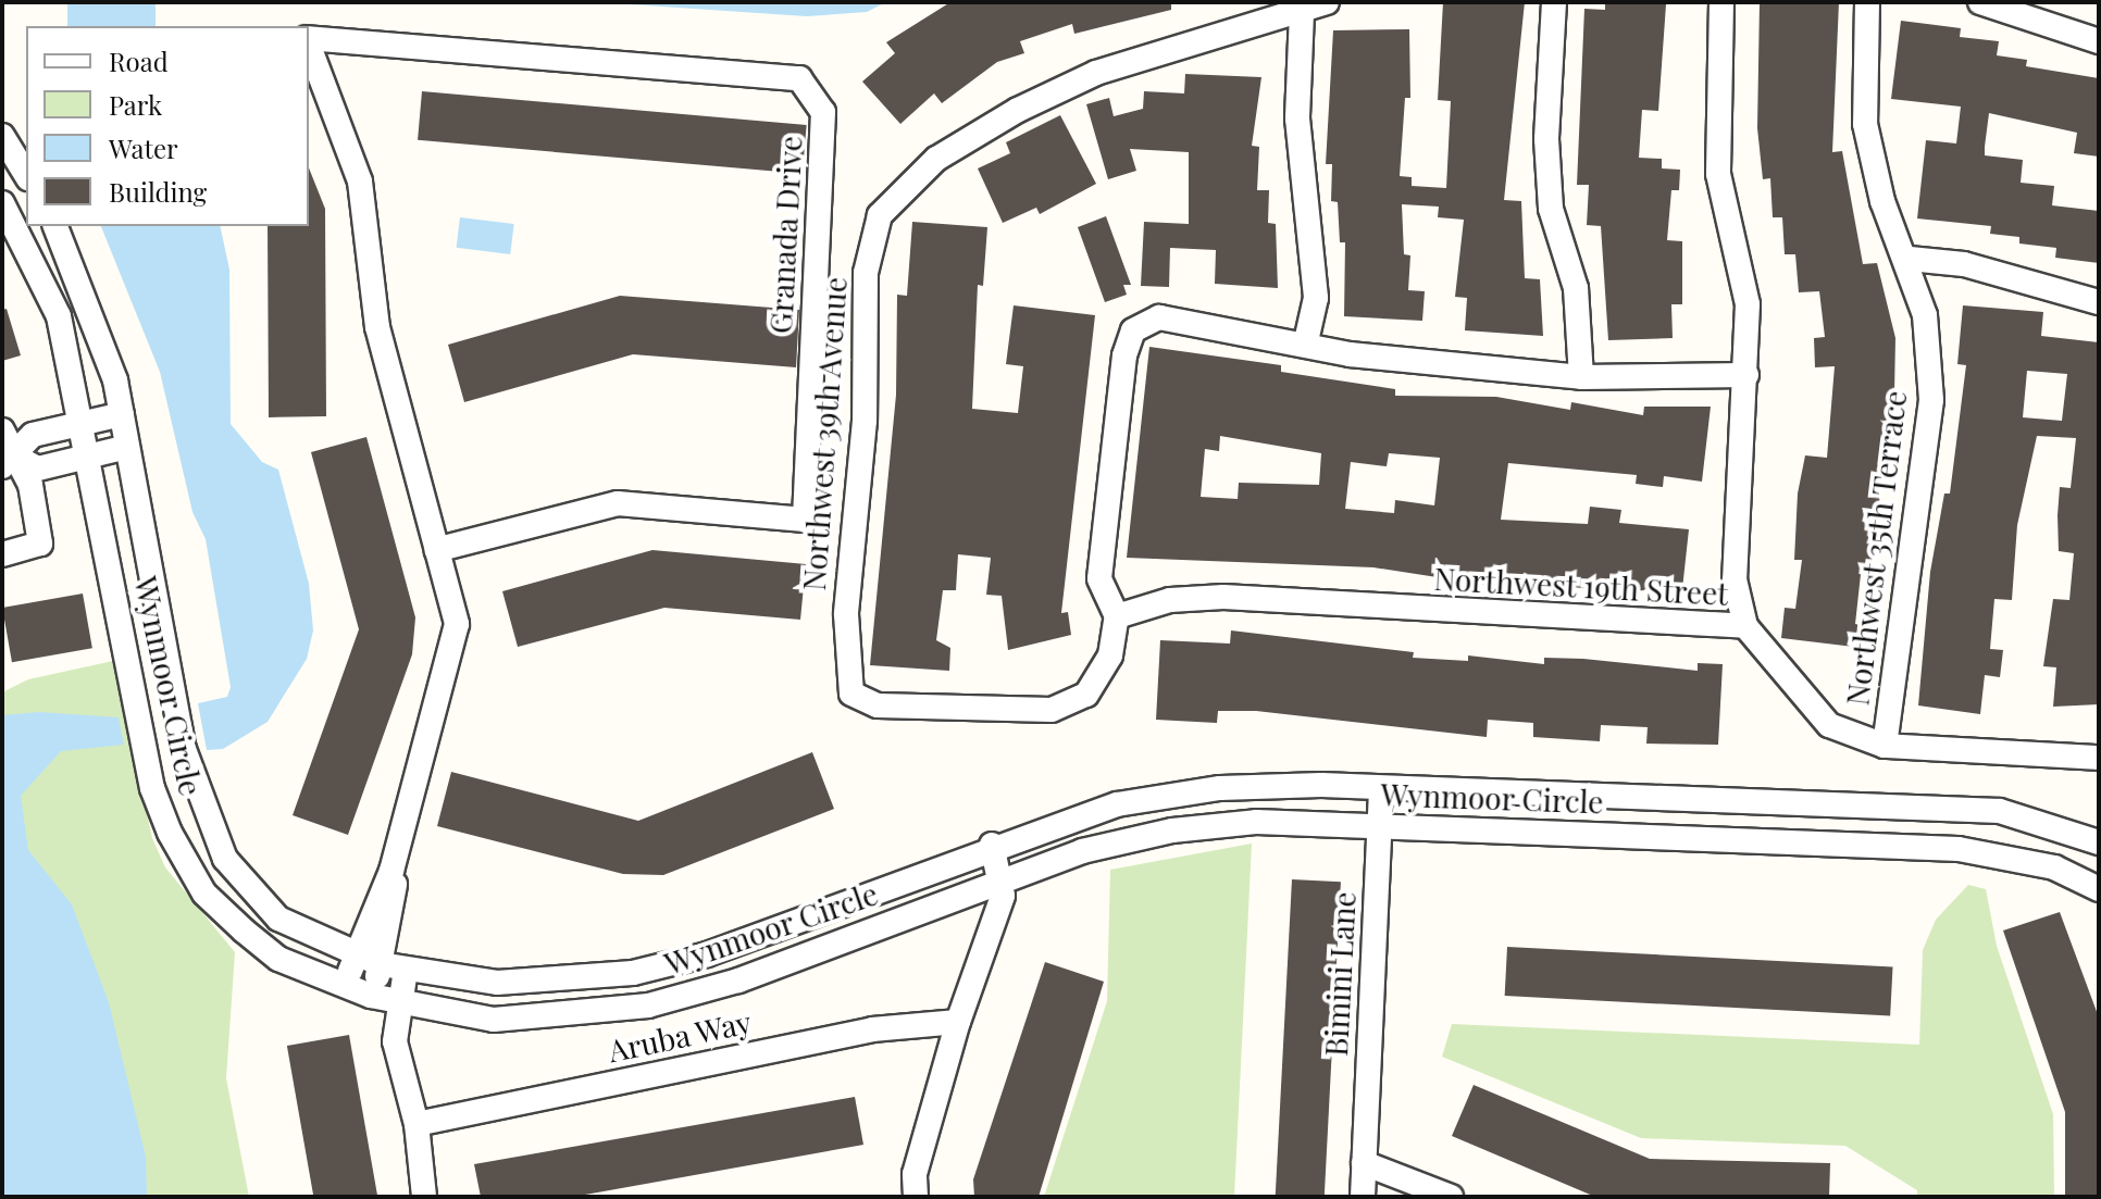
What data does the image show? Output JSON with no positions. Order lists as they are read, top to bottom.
{
  "streets": {
    "street": [
      "Granada Drive",
      "Northwest 39th Avenue",
      "Northwest 35th Terrace",
      "Northwest 19th Street",
      "Wynmoor Circle",
      "Bimini Lane",
      "Aruba Way"
    ]
  },
  "crossings": [
    ["Granada Drive", "Wynmoor Circle"],
    ["Northwest 39th Avenue", "Northwest 19th Street"],
    ["Northwest 35th Terrace", "Northwest 19th Street"],
    ["Wynmoor Circle", "Bimini Lane"]
  ],
  "legend": [
    "Road",
    "Park",
    "Water",
    "Building"
  ]
}
